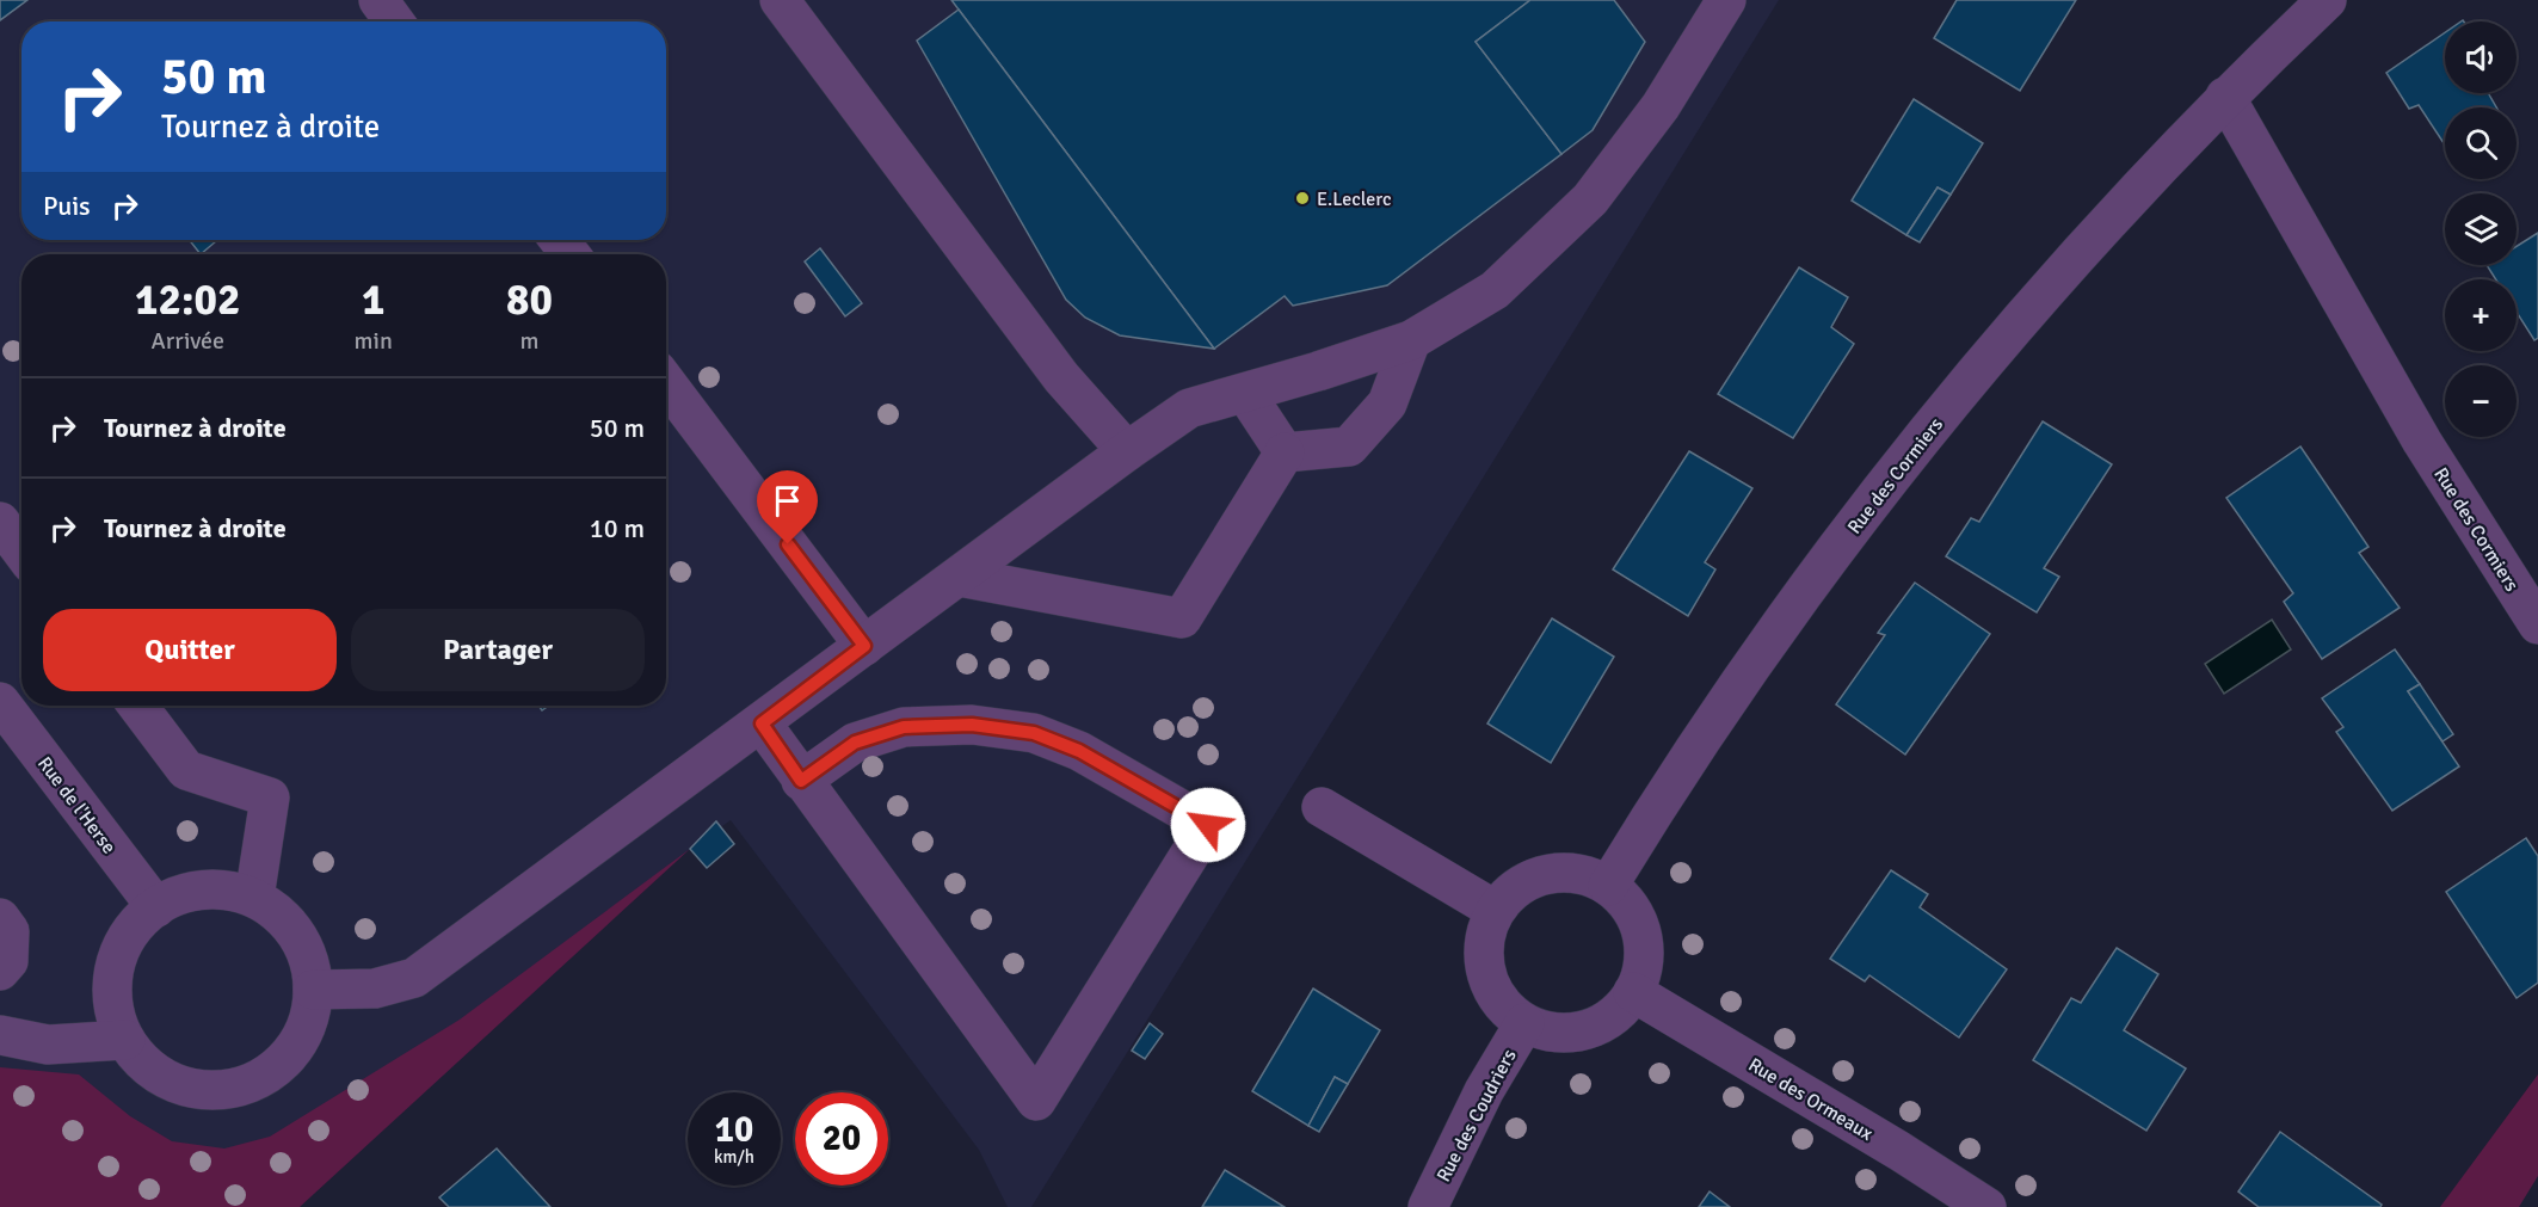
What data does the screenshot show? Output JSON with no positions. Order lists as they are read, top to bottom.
{
  "streets": {
    "street": [
      "Rue des Cormiers",
      "Rue de l'Herse",
      "Rue des Ormeaux",
      "Rue des Coudriers"
    ]
  },
  "crossings": [
    ["Rue des Cormiers", "Rue des Ormeaux"],
    ["Rue des Cormiers", "Rue des Coudriers"],
    ["Rue des Ormeaux", "Rue des Coudriers"]
  ],
  "places": ["E.Leclerc"],
  "page": {
    "map_buttons": ["+", "−"],
    "turn": ["50 m", "Tournez à droite"],
    "then": "Puis",
    "eta": [
      "12:02",
      "Arrivée",
      "1",
      "min",
      "80",
      "m"
    ],
    "list": [
      {
        "name": "Tournez à droite",
        "value": "50 m"
      },
      {
        "name": "Tournez à droite",
        "value": "10 m"
      }
    ],
    "buttons": ["Quitter", "Partager"],
    "speed": "10 km/h",
    "limit": "20"
  }
}
